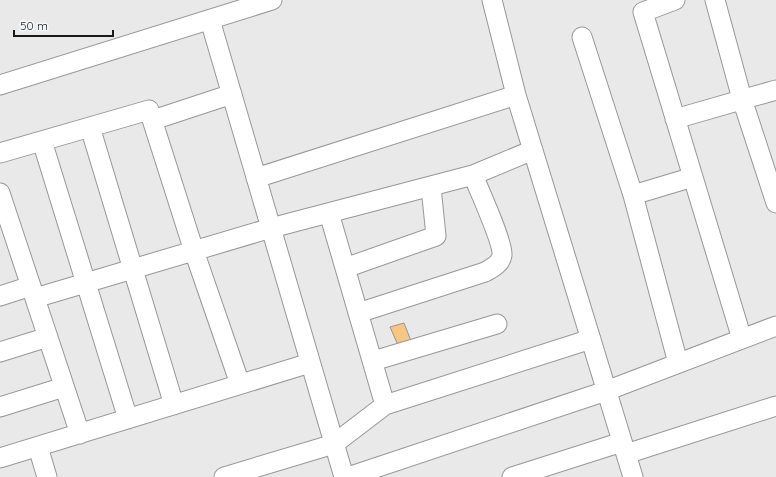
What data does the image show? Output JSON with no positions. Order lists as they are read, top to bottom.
{
  "scale_bar": "50 m"
}
